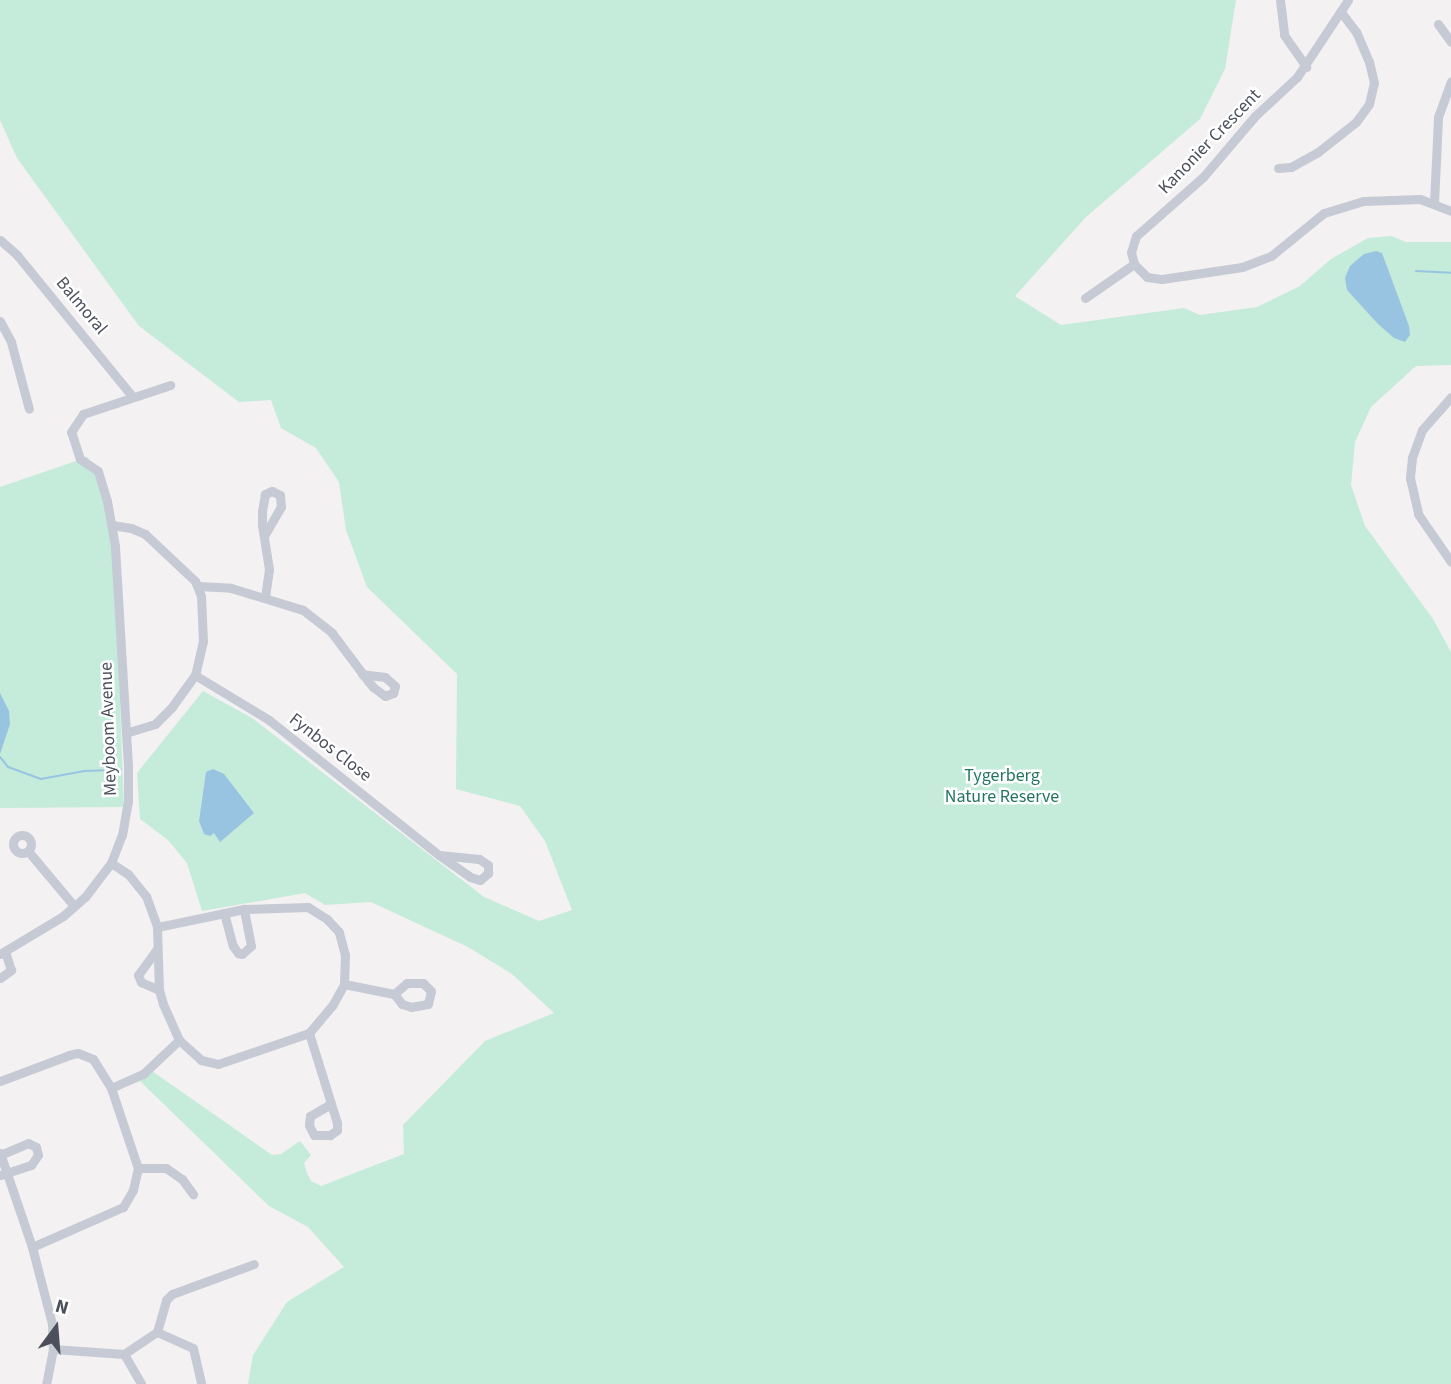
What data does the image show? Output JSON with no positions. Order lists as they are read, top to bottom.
{
  "streets": {
    "street": [
      "Kanonier Crescent",
      "Balmoral",
      "Meyboom Avenue",
      "Fynbos Close"
    ]
  },
  "crossings": [
    ["Balmoral", "Meyboom Avenue"]
  ],
  "parks": ["Tygerberg Nature Reserve"],
  "north": "top"
}
